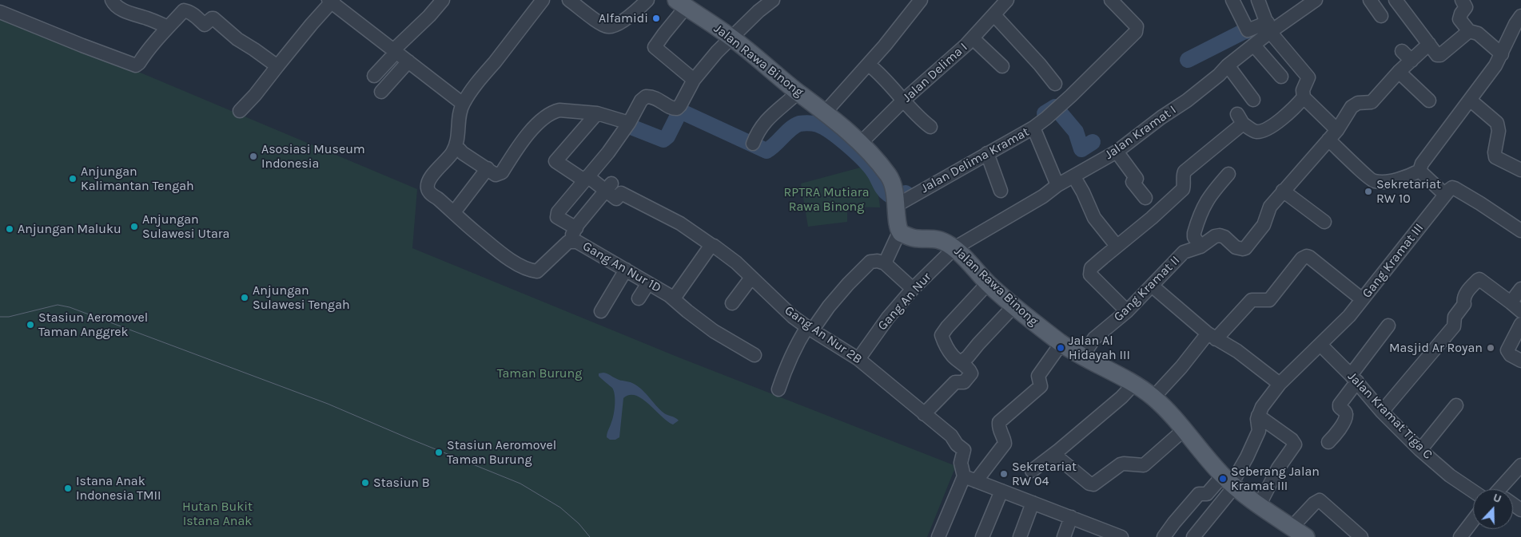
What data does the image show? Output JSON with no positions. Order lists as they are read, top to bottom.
{
  "streets": {
    "main road": ["Jalan Rawa Binong"],
    "street": [
      "Jalan Delima I",
      "Jalan Kramat I",
      "Jalan Delima Kramat",
      "Gang Kramat III",
      "Gang An Nur 1D",
      "Gang Kramat II",
      "Gang An Nur",
      "Gang An Nur 2B",
      "Jalan Kramat Tiga C"
    ]
  },
  "crossings": [
    ["Jalan Rawa Binong", "Jalan Delima I"],
    ["Jalan Rawa Binong", "Jalan Kramat I"],
    ["Jalan Rawa Binong", "Jalan Delima Kramat"],
    ["Jalan Rawa Binong", "Gang Kramat III"],
    ["Jalan Rawa Binong", "Gang Kramat II"],
    ["Jalan Rawa Binong", "Gang An Nur"],
    ["Jalan Kramat I", "Gang An Nur"],
    ["Gang Kramat III", "Jalan Kramat Tiga C"],
    ["Gang An Nur", "Gang An Nur 2B"]
  ],
  "parks": ["RPTRA Mutiara Rawa Binong", "Taman Burung", "Hutan Bukit Istana Anak"],
  "places": [
    "Alfamidi",
    "Asosiasi Museum Indonesia",
    "Anjungan Kalimantan Tengah",
    "Sekretariat RW 10",
    "Anjungan Sulawesi Utara",
    "Anjungan Maluku",
    "Anjungan Sulawesi Tengah",
    "Stasiun Aeromovel Taman Anggrek",
    "Jalan Al Hidayah III",
    "Masjid Ar Royan",
    "Stasiun Aeromovel Taman Burung",
    "Sekretariat RW 04",
    "Seberang Jalan Kramat III",
    "Stasiun B",
    "Istana Anak Indonesia TMII"
  ],
  "north": "top"
}
